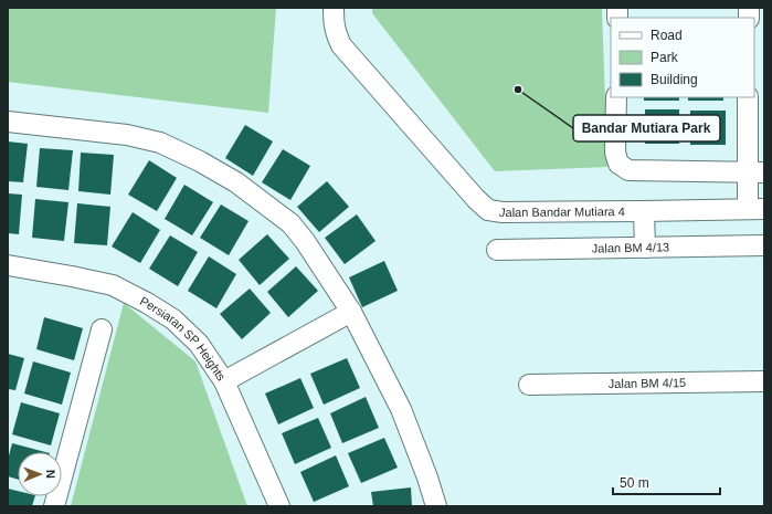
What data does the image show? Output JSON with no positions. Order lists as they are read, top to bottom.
{
  "streets": {
    "street": [
      "Jalan Bandar Mutiara 4",
      "Jalan BM 4/13",
      "Persiaran SP Heights",
      "Jalan BM 4/15"
    ]
  },
  "places": ["Bandar Mutiara Park"],
  "legend": ["Road", "Park", "Building"],
  "scale_bar": "50 m",
  "north": "right"
}
